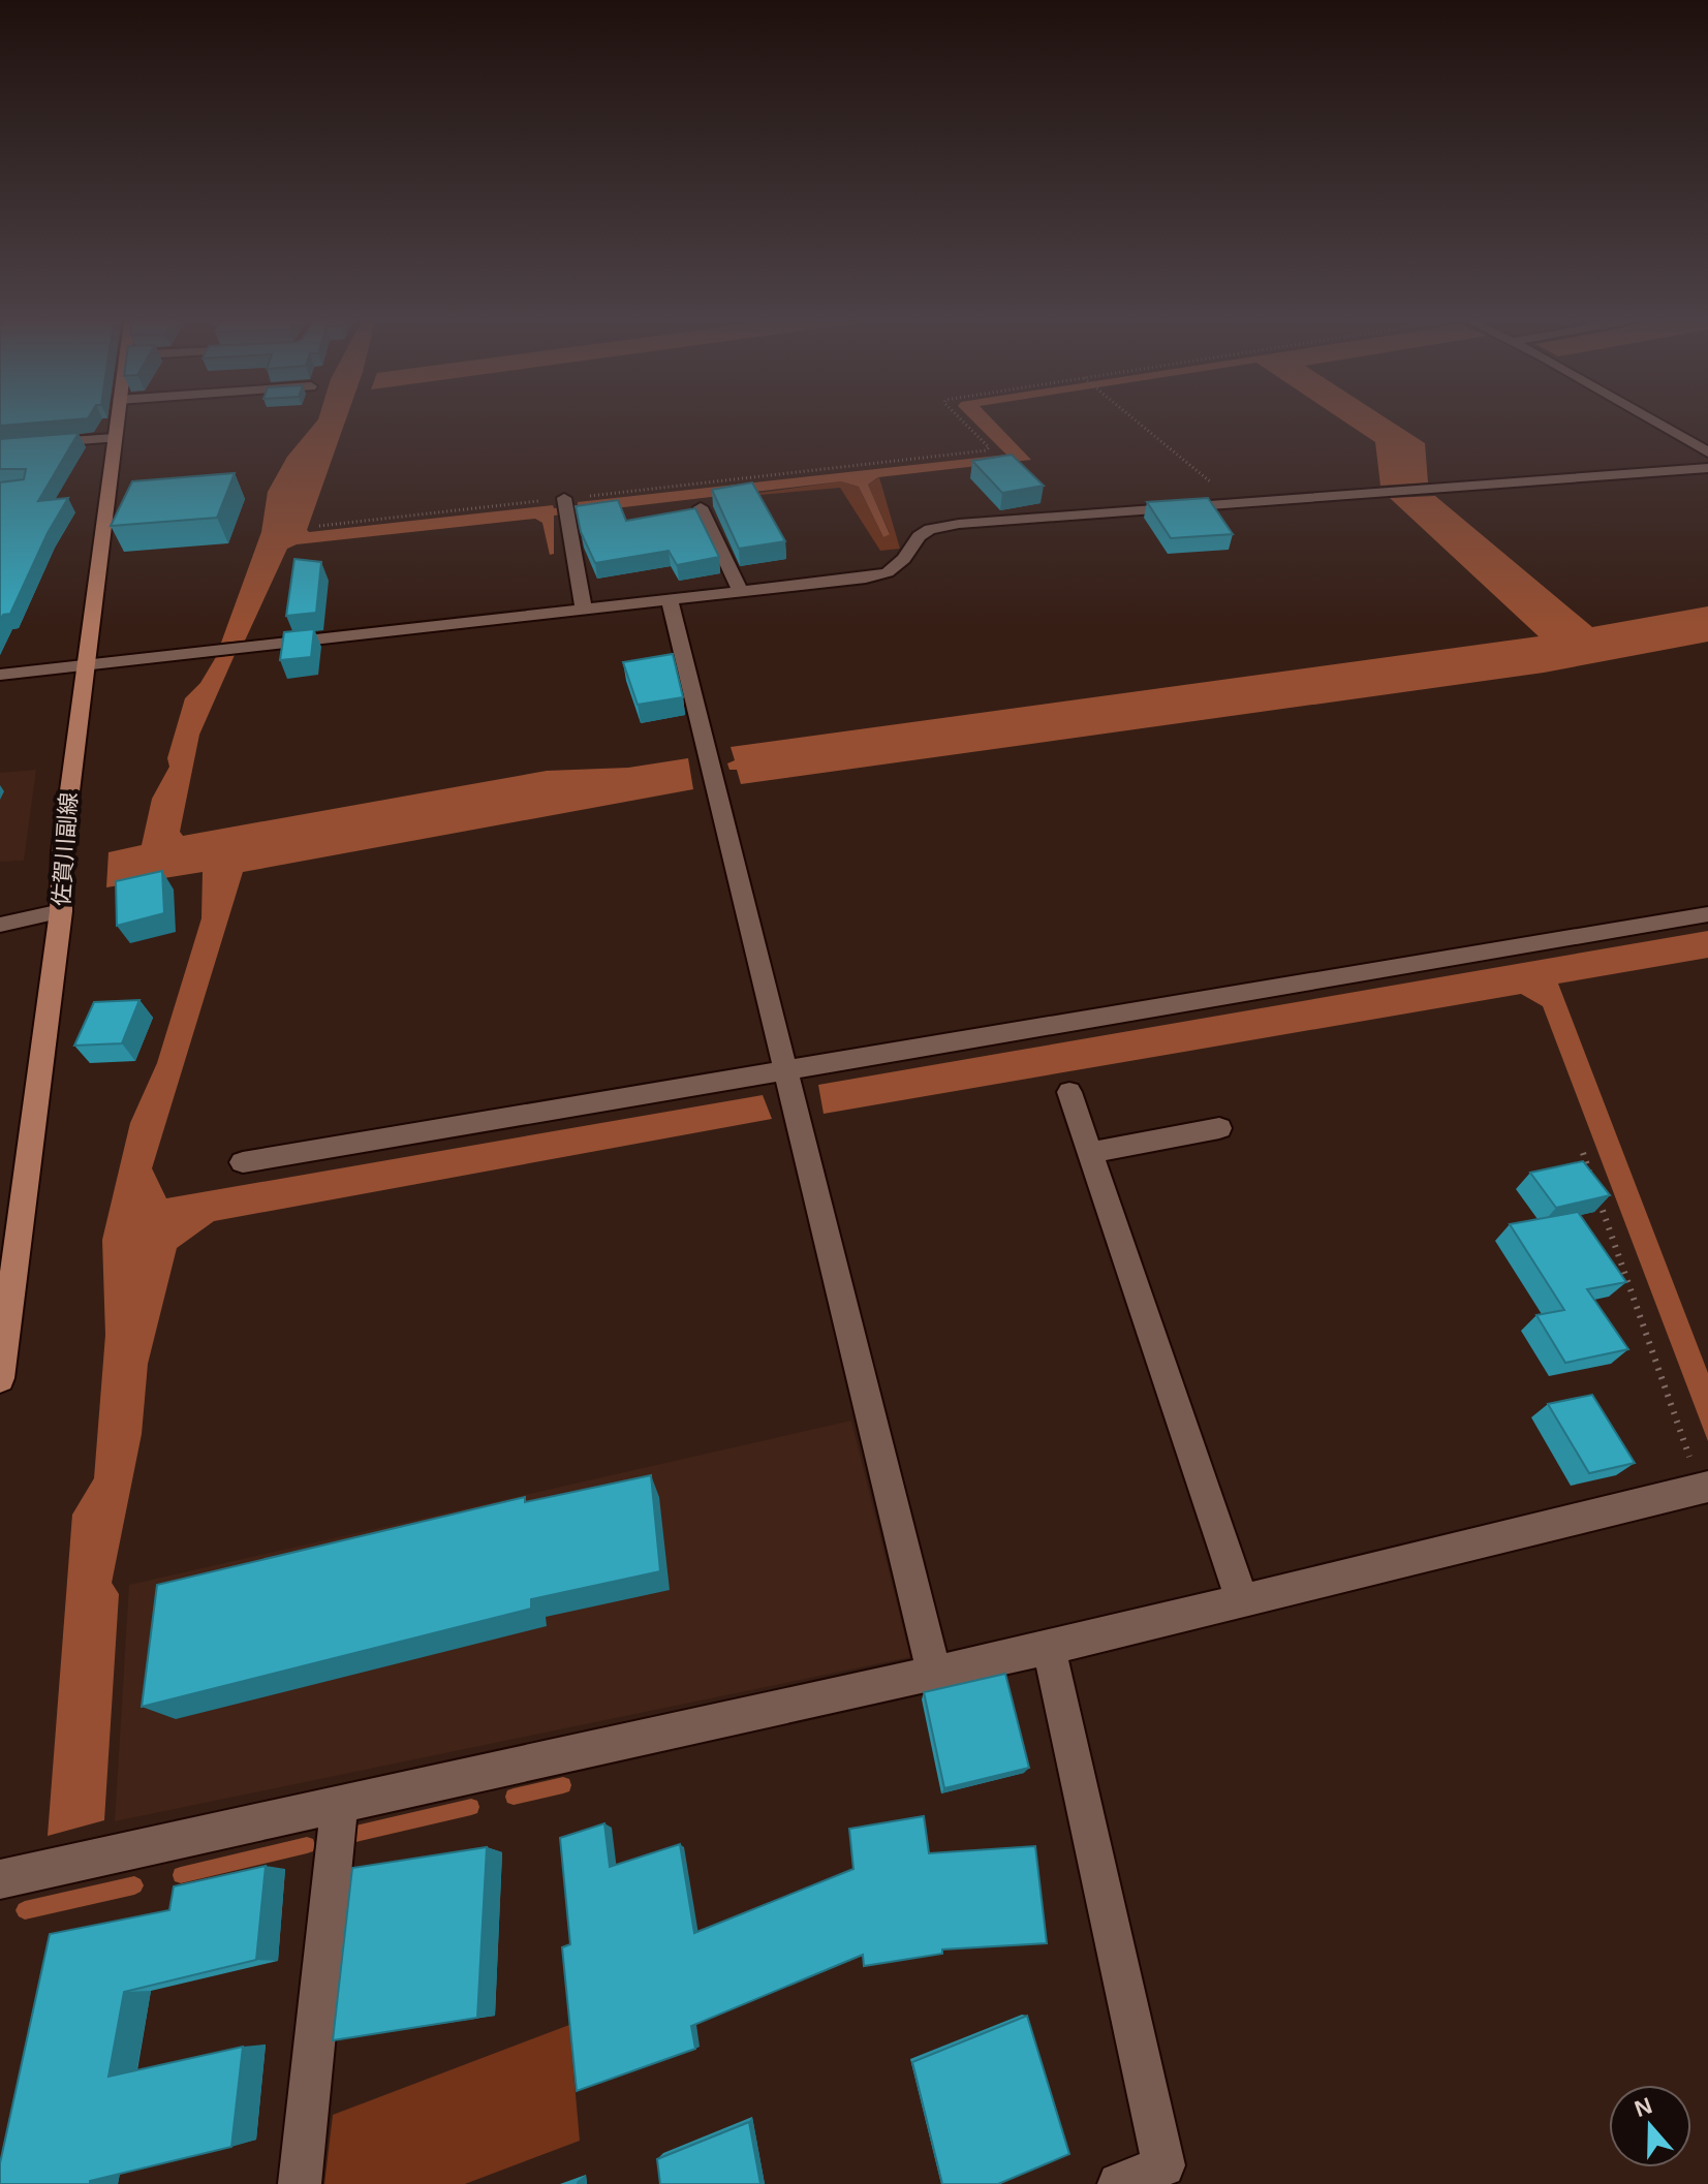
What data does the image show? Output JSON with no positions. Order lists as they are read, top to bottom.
{
  "streets": {
    "main road": ["佐賀川副線"]
  },
  "north": "top"
}
